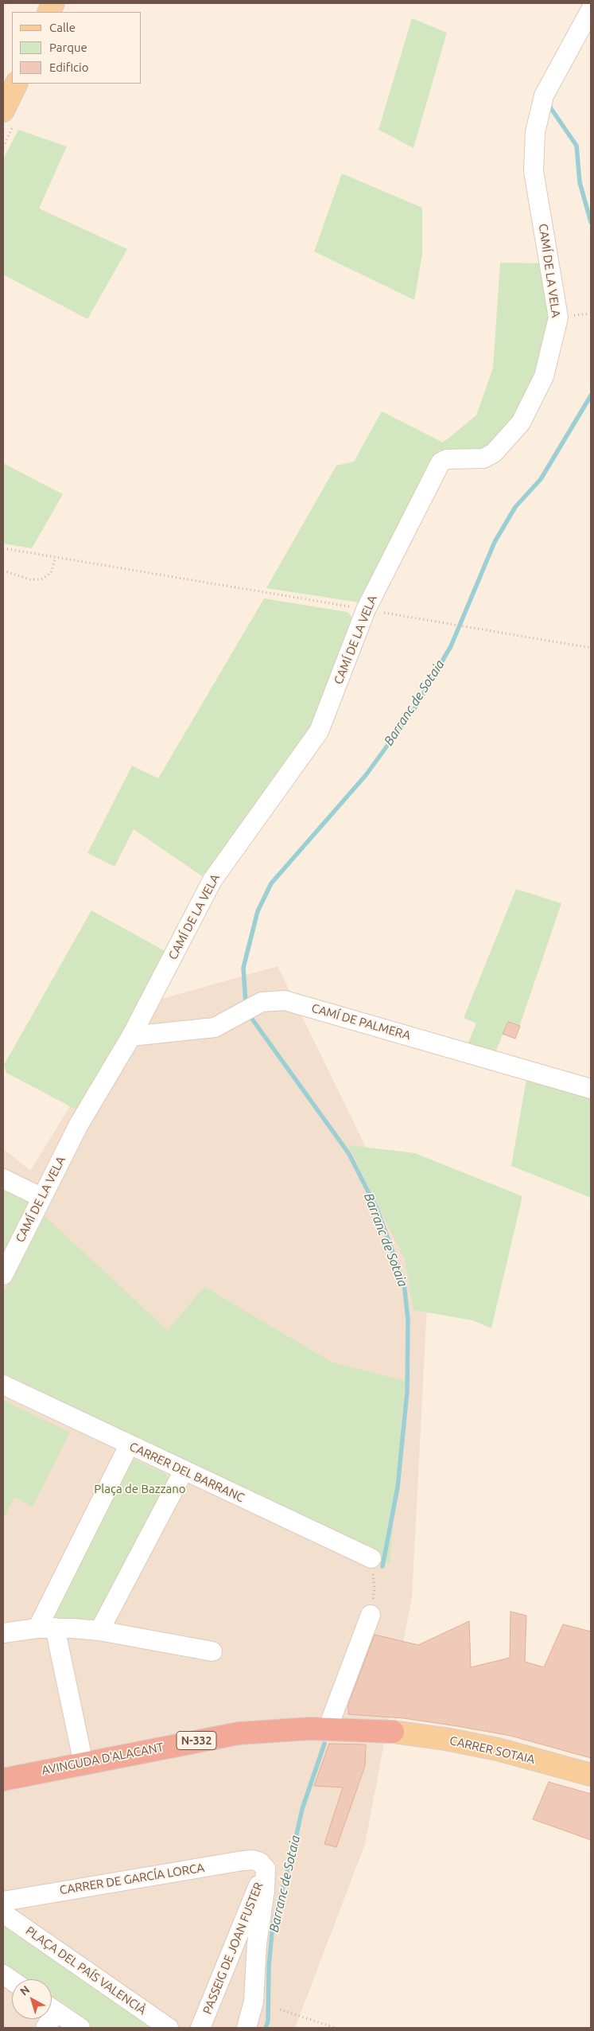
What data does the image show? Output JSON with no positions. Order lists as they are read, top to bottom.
{
  "streets": {
    "highway": ["N-332", "AVINGUDA D'ALACANT"],
    "main road": ["CARRER SOTAIA"],
    "street": [
      "CAMÍ DE LA VELA",
      "CAMÍ DE PALMERA",
      "CARRER DEL BARRANC",
      "CARRER DE GARCÍA LORCA",
      "PASSEIG DE JOAN FUSTER",
      "PLAÇA DEL PAÍS VALENCIÀ"
    ]
  },
  "crossings": [
    ["CAMÍ DE LA VELA", "CAMÍ DE PALMERA"],
    ["CARRER SOTAIA", "AVINGUDA D'ALACANT"],
    ["CARRER DE GARCÍA LORCA", "PASSEIG DE JOAN FUSTER"]
  ],
  "water": ["Barranc de Sotaia"],
  "parks": ["Plaça de Bazzano"],
  "legend": ["Calle", "Parque", "Edificio"],
  "north": "top left"
}
